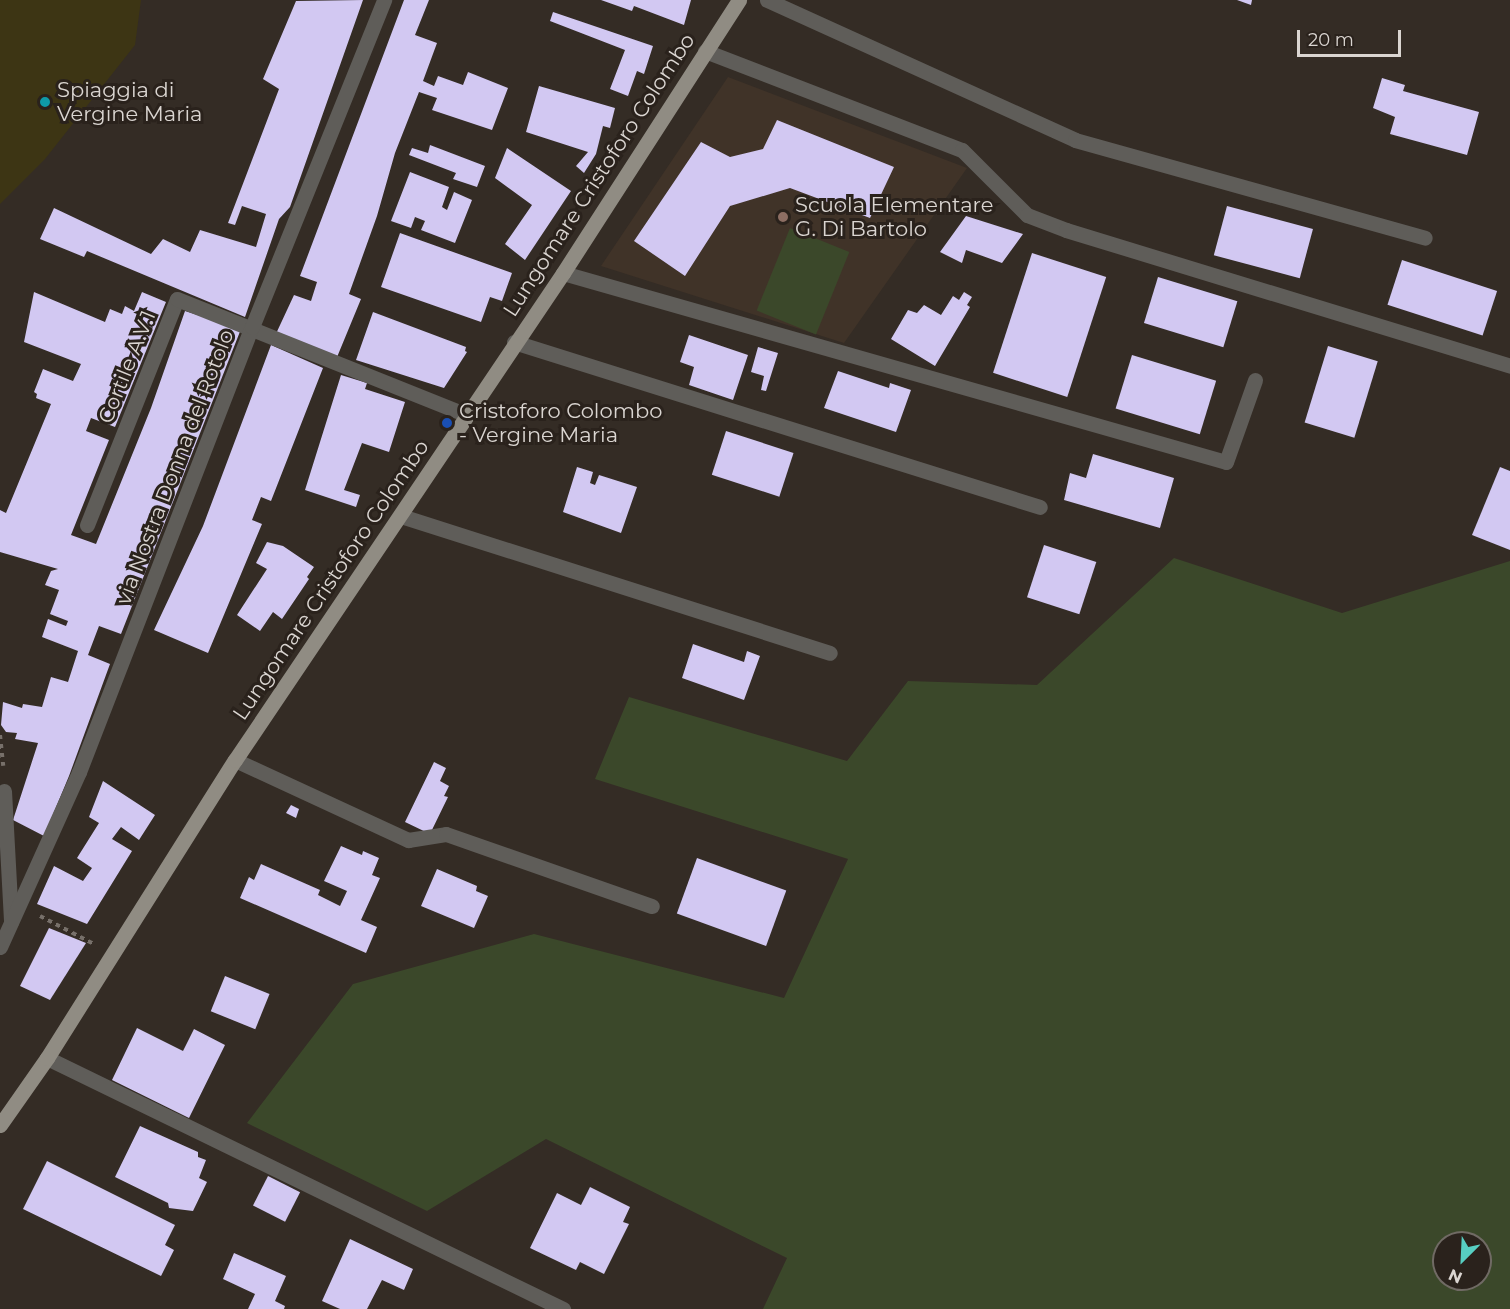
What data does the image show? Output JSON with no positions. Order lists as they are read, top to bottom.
{
  "streets": {
    "main road": ["Lungomare Cristoforo Colombo"],
    "street": ["Cortile A.V.1", "via Nostra Donna del Rotolo"]
  },
  "crossings": [
    ["Cortile A.V.1", "via Nostra Donna del Rotolo"]
  ],
  "places": ["Spiaggia di Vergine Maria", "Scuola Elementare G. Di Bartolo", "Cristoforo Colombo - Vergine Maria"],
  "scale_bar": "20 m",
  "north": "bottom left"
}
